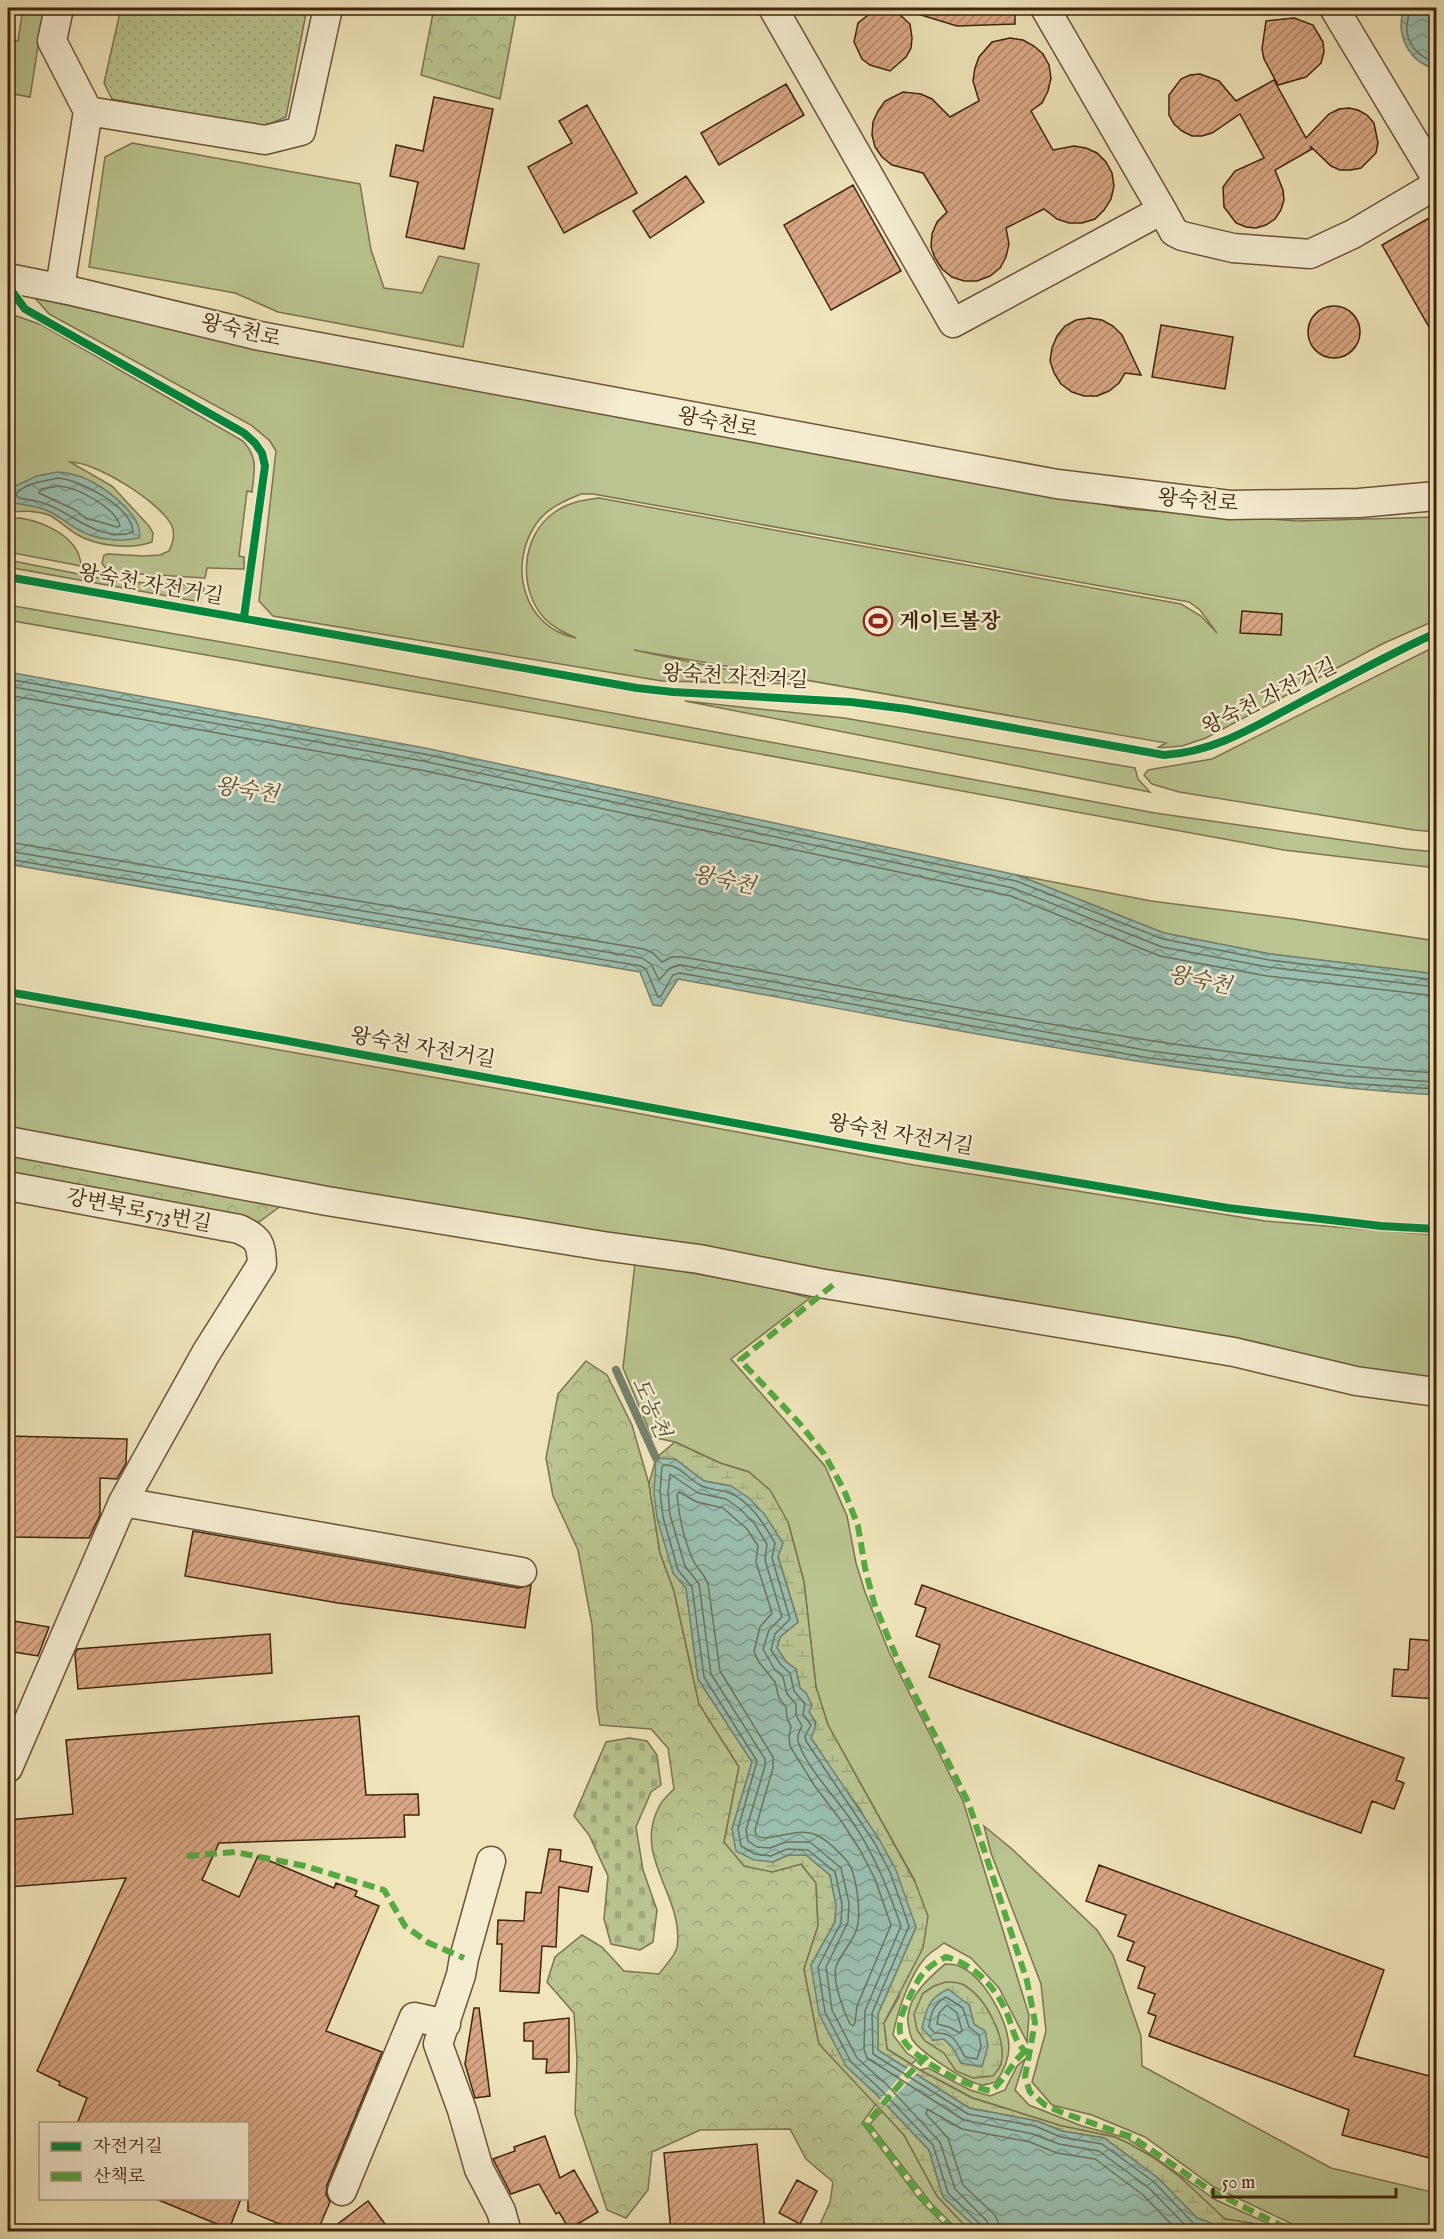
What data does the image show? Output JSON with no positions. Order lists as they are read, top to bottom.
{
  "streets": {
    "street": ["왕숙천로", "강변북로573번길"],
    "cycle path": ["왕숙천 자전거길"]
  },
  "water": ["왕숙천", "도농천"],
  "places": {
    "sports": ["게이트볼장"]
  },
  "legend": ["자전거길", "산책로"],
  "scale_bar": "50 m"
}
